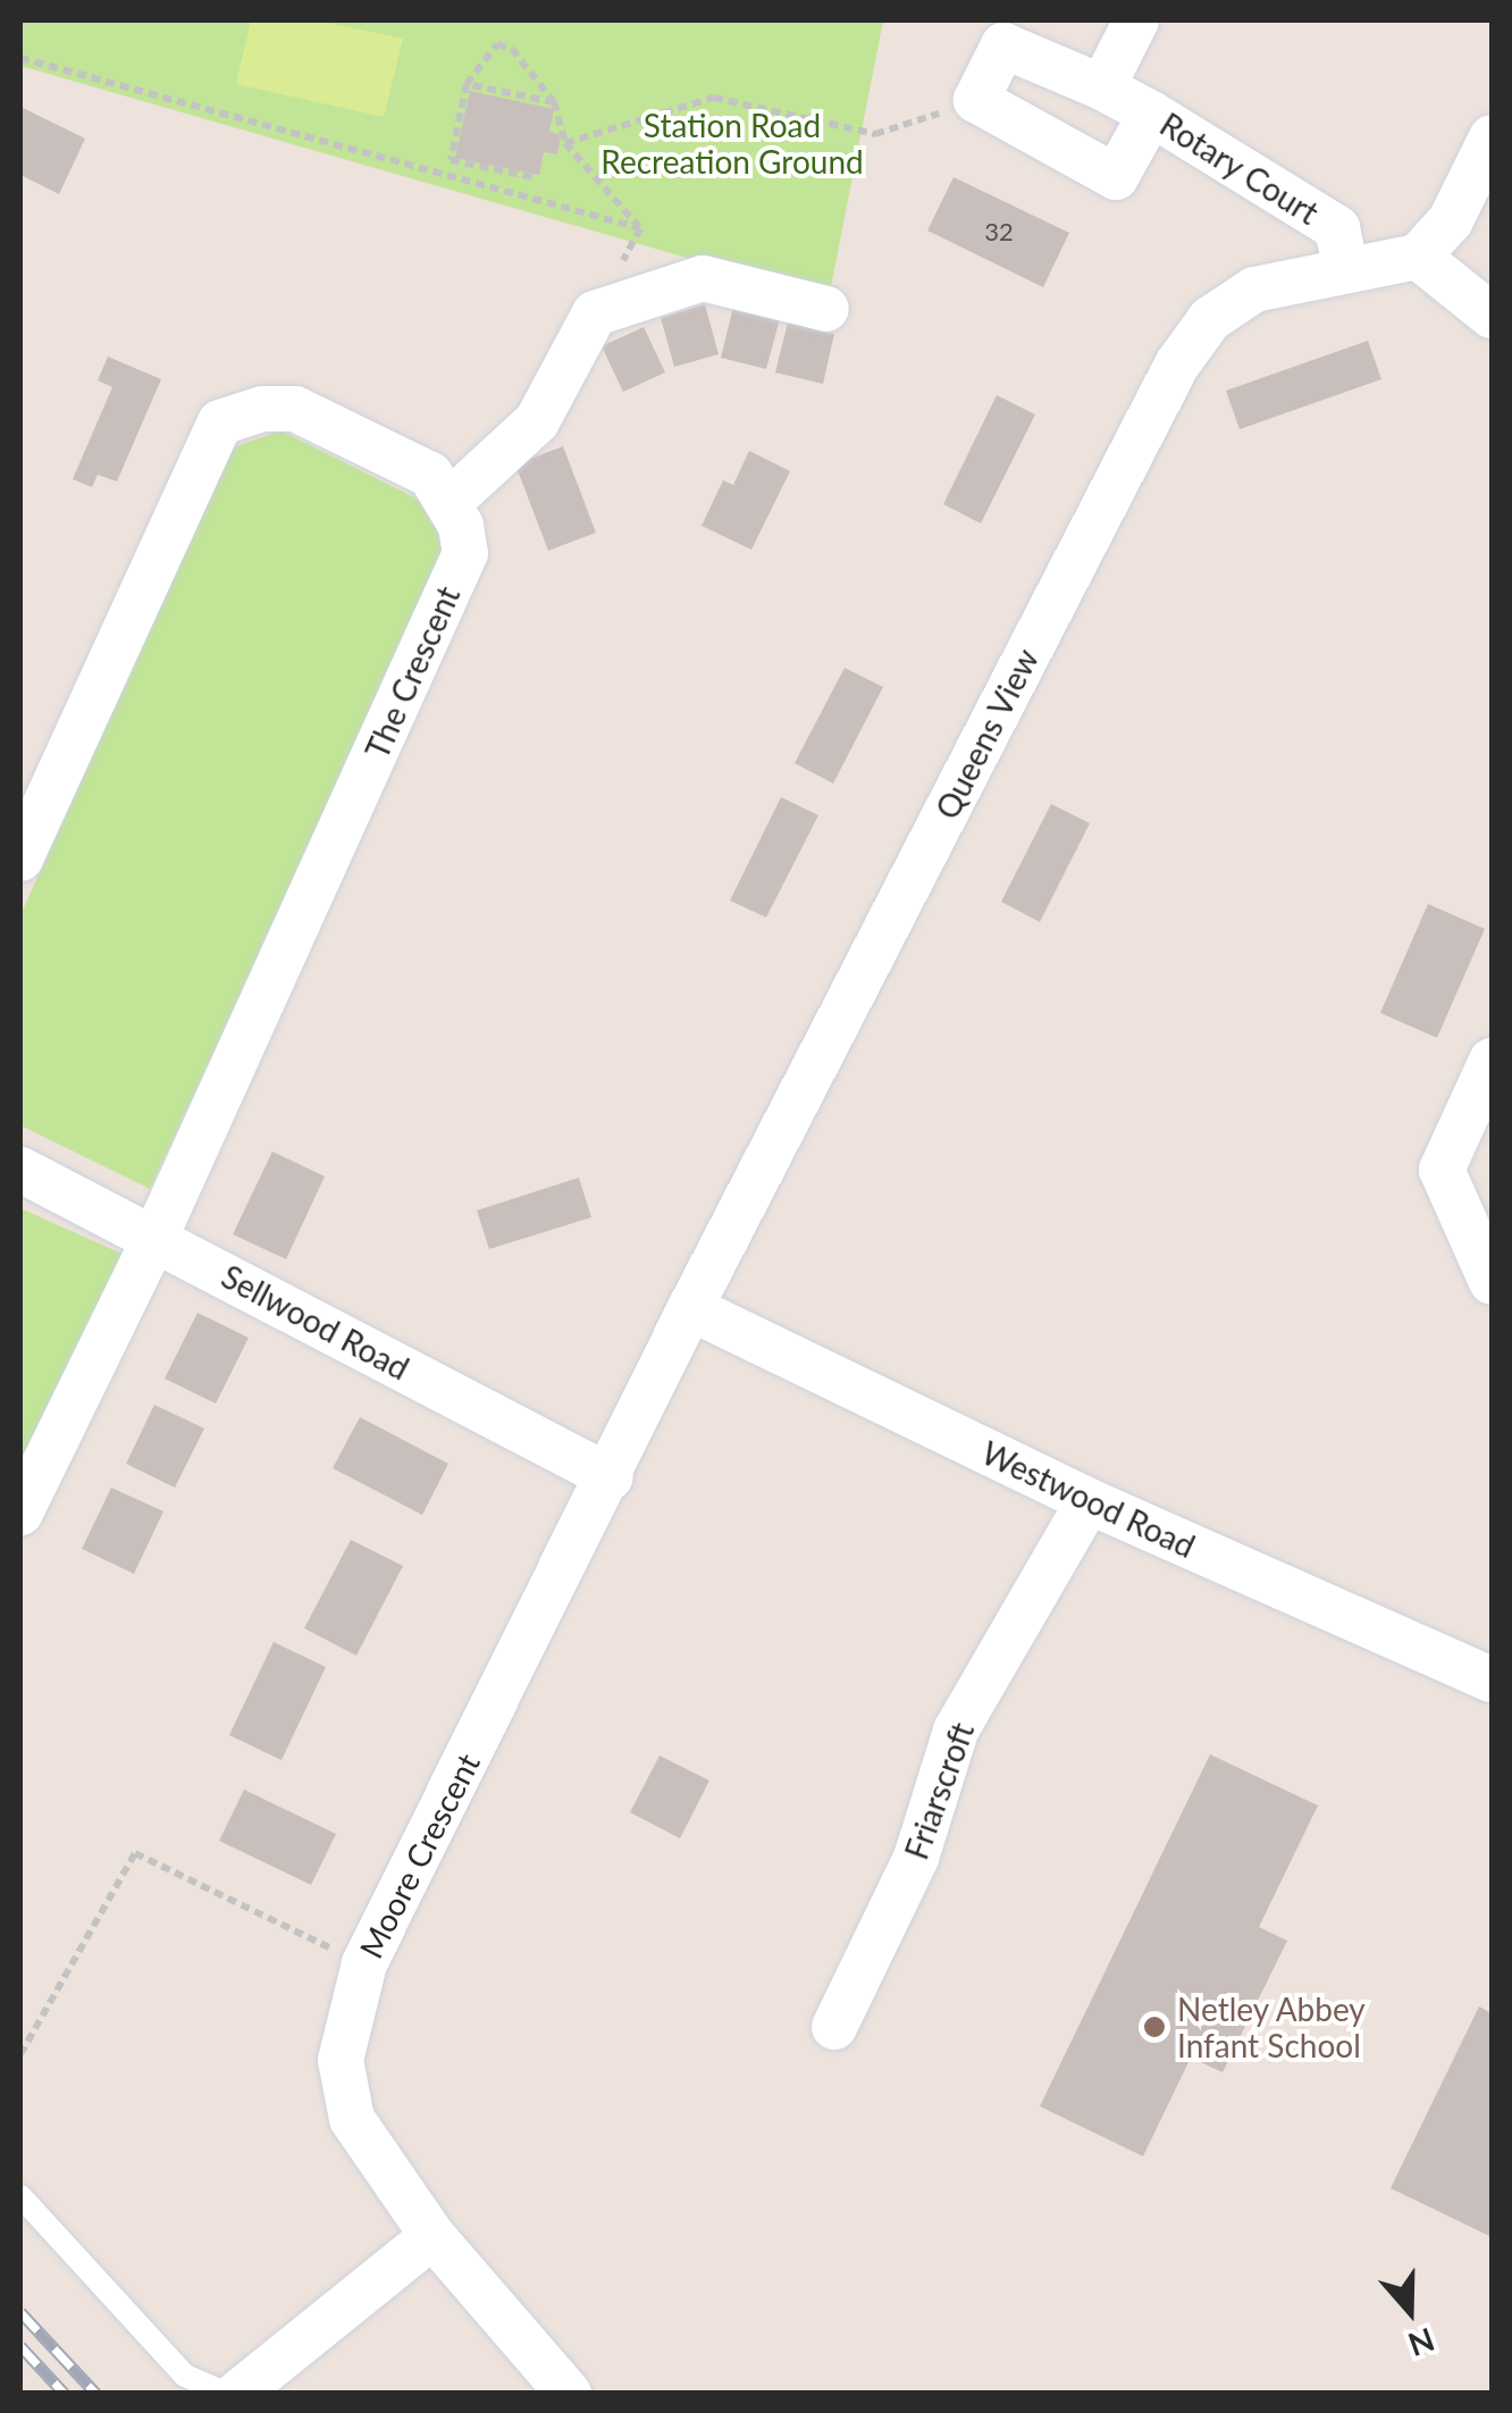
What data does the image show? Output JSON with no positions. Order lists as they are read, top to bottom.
{
  "streets": {
    "street": [
      "Rotary Court",
      "The Crescent",
      "Queens View",
      "Sellwood Road",
      "Westwood Road",
      "Friarscroft",
      "Moore Crescent"
    ]
  },
  "crossings": [
    ["Rotary Court", "Queens View"],
    ["The Crescent", "Sellwood Road"],
    ["Queens View", "Sellwood Road"],
    ["Queens View", "Westwood Road"],
    ["Queens View", "Moore Crescent"],
    ["Sellwood Road", "Moore Crescent"],
    ["Westwood Road", "Friarscroft"]
  ],
  "parks": ["Station Road Recreation Ground"],
  "places": ["Netley Abbey Infant School"],
  "house_numbers": ["32"],
  "north": "bottom"
}
